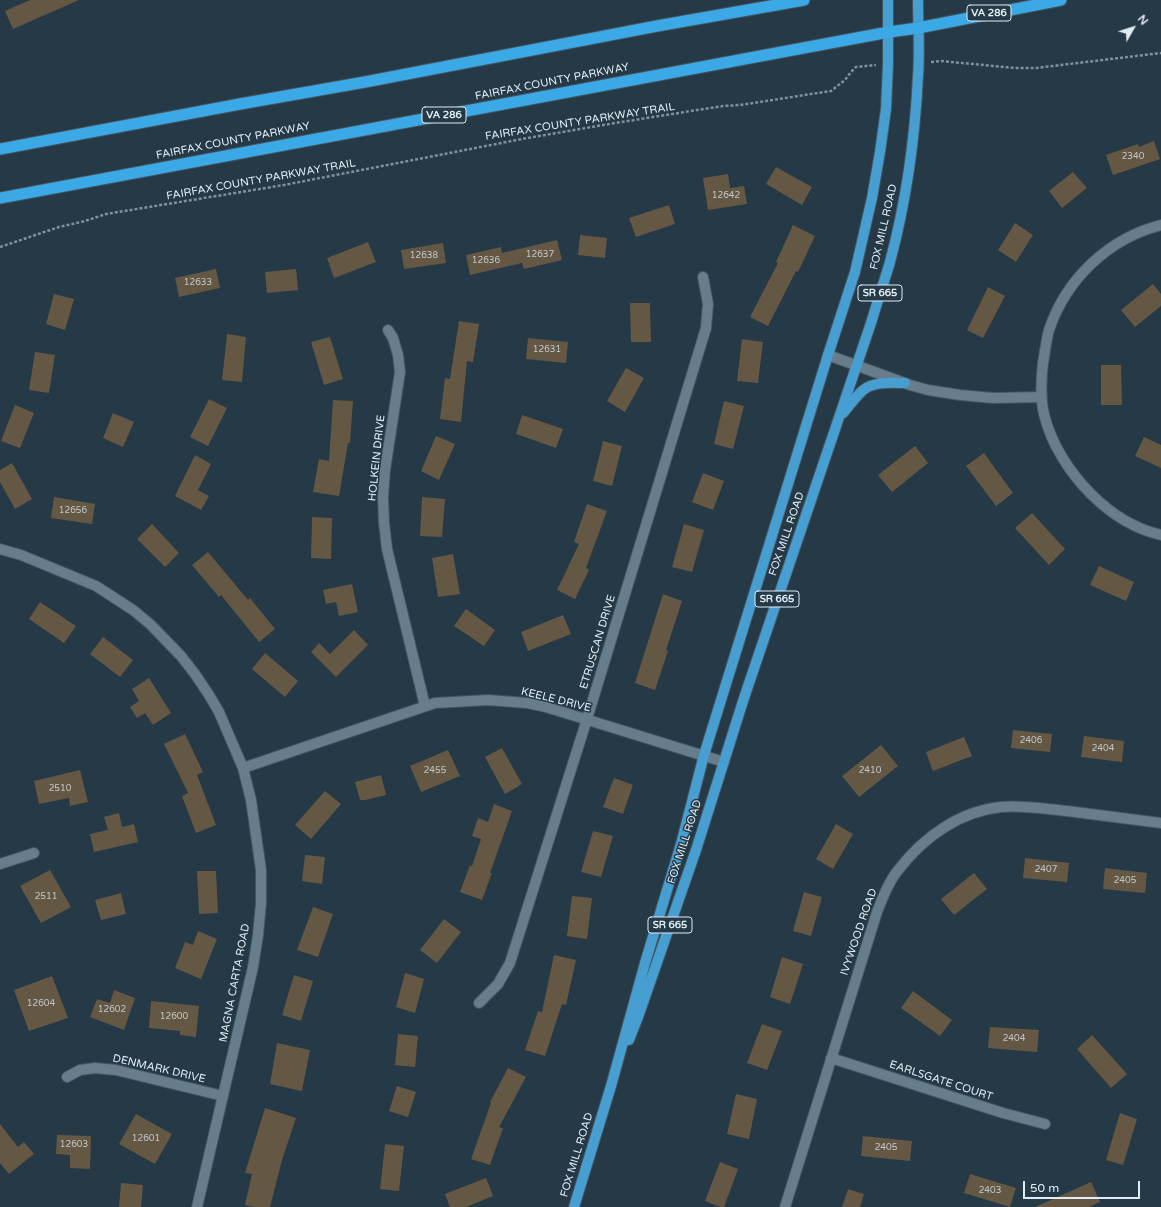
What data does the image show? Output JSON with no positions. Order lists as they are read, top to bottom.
{
  "streets": {
    "highway": ["VA 286", "FAIRFAX COUNTY PARKWAY"],
    "main road": ["FOX MILL ROAD", "SR 665"],
    "street": [
      "HOLKEIN DRIVE",
      "ETRUSCAN DRIVE",
      "KEELE DRIVE",
      "IVYWOOD ROAD",
      "MAGNA CARTA ROAD",
      "DENMARK DRIVE",
      "EARLSGATE COURT"
    ],
    "path": ["FAIRFAX COUNTY PARKWAY TRAIL"]
  },
  "crossings": [
    ["FAIRFAX COUNTY PARKWAY", "FOX MILL ROAD"],
    ["FAIRFAX COUNTY PARKWAY TRAIL", "FOX MILL ROAD"],
    ["FOX MILL ROAD", "KEELE DRIVE"],
    ["HOLKEIN DRIVE", "KEELE DRIVE"],
    ["ETRUSCAN DRIVE", "KEELE DRIVE"],
    ["KEELE DRIVE", "MAGNA CARTA ROAD"],
    ["IVYWOOD ROAD", "EARLSGATE COURT"],
    ["MAGNA CARTA ROAD", "DENMARK DRIVE"]
  ],
  "house_numbers": [
    "2340",
    "12642",
    "12637",
    "12638",
    "12636",
    "12633",
    "12631",
    "12656",
    "2406",
    "2404",
    "2455",
    "2410",
    "2510",
    "2407",
    "2405",
    "2511",
    "12604",
    "12602",
    "12600",
    "2404",
    "12601",
    "12603",
    "2405",
    "2403"
  ],
  "scale_bar": "50 m",
  "north": "top right"
}
